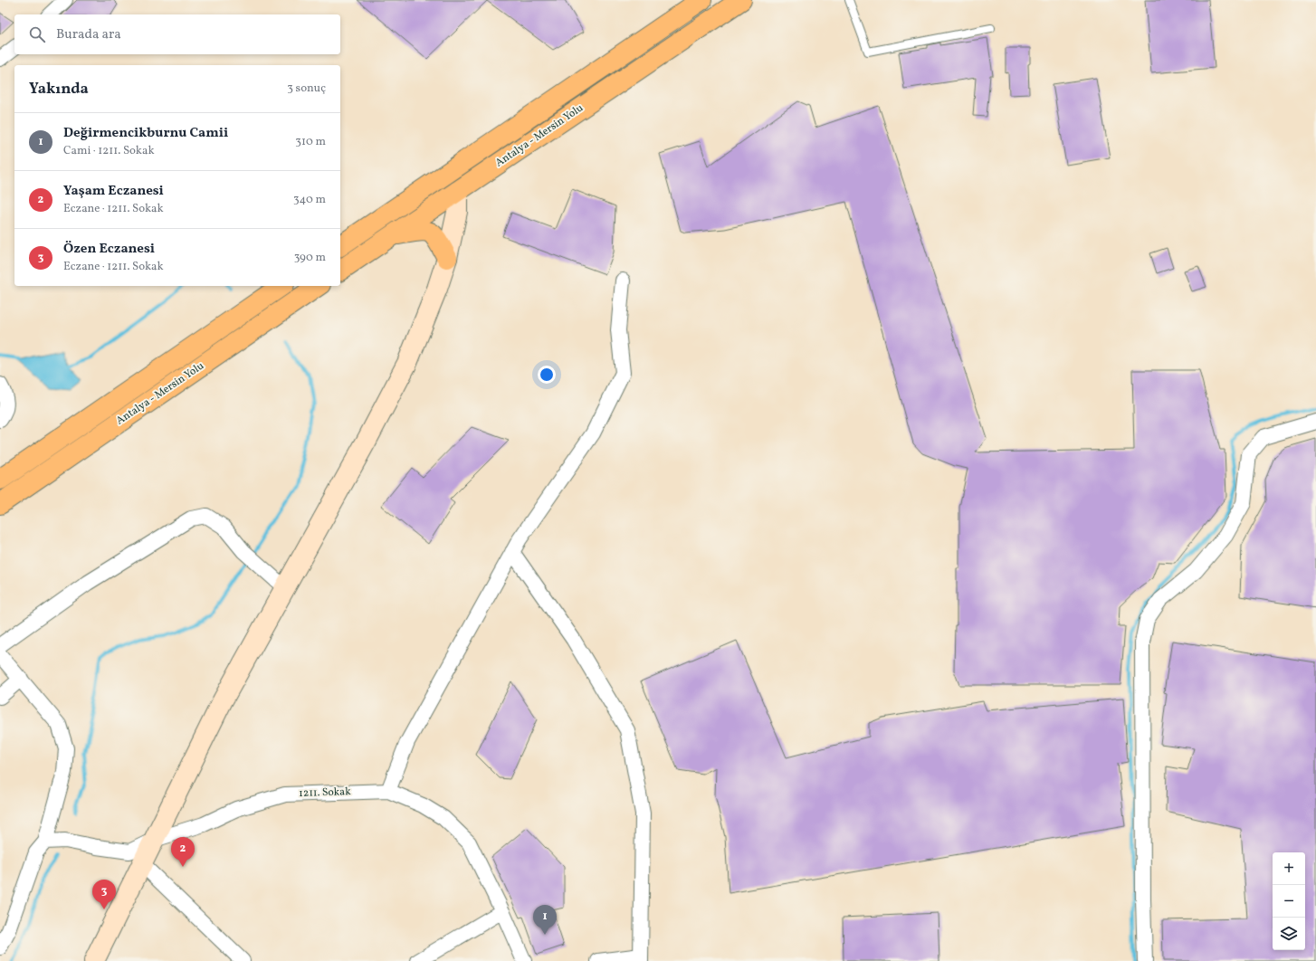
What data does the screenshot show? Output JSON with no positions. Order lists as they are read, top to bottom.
{
  "streets": {
    "highway": ["Antalya - Mersin Yolu"],
    "street": ["1211. Sokak"]
  },
  "page": {
    "search": "Burada ara",
    "heading": ["Yakında", "3 sonuç"],
    "list": [
      {
        "mark": "1",
        "name": "Değirmencikburnu Camii",
        "note": "Cami · 1211. Sokak",
        "value": "310 m"
      },
      {
        "mark": "2",
        "name": "Yaşam Eczanesi",
        "note": "Eczane · 1211. Sokak",
        "value": "340 m"
      },
      {
        "mark": "3",
        "name": "Özen Eczanesi",
        "note": "Eczane · 1211. Sokak",
        "value": "390 m"
      }
    ],
    "pins": ["2", "3", "1"],
    "map_buttons": ["+", "−"]
  }
}
